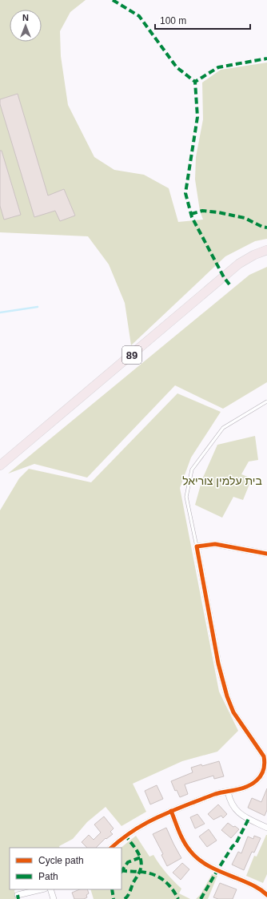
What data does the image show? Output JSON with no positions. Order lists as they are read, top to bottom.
{
  "streets": {
    "highway": ["89"]
  },
  "parks": ["בית עלמין צוריאל"],
  "legend": ["Cycle path", "Path"],
  "scale_bar": "100 m",
  "north": "top"
}
